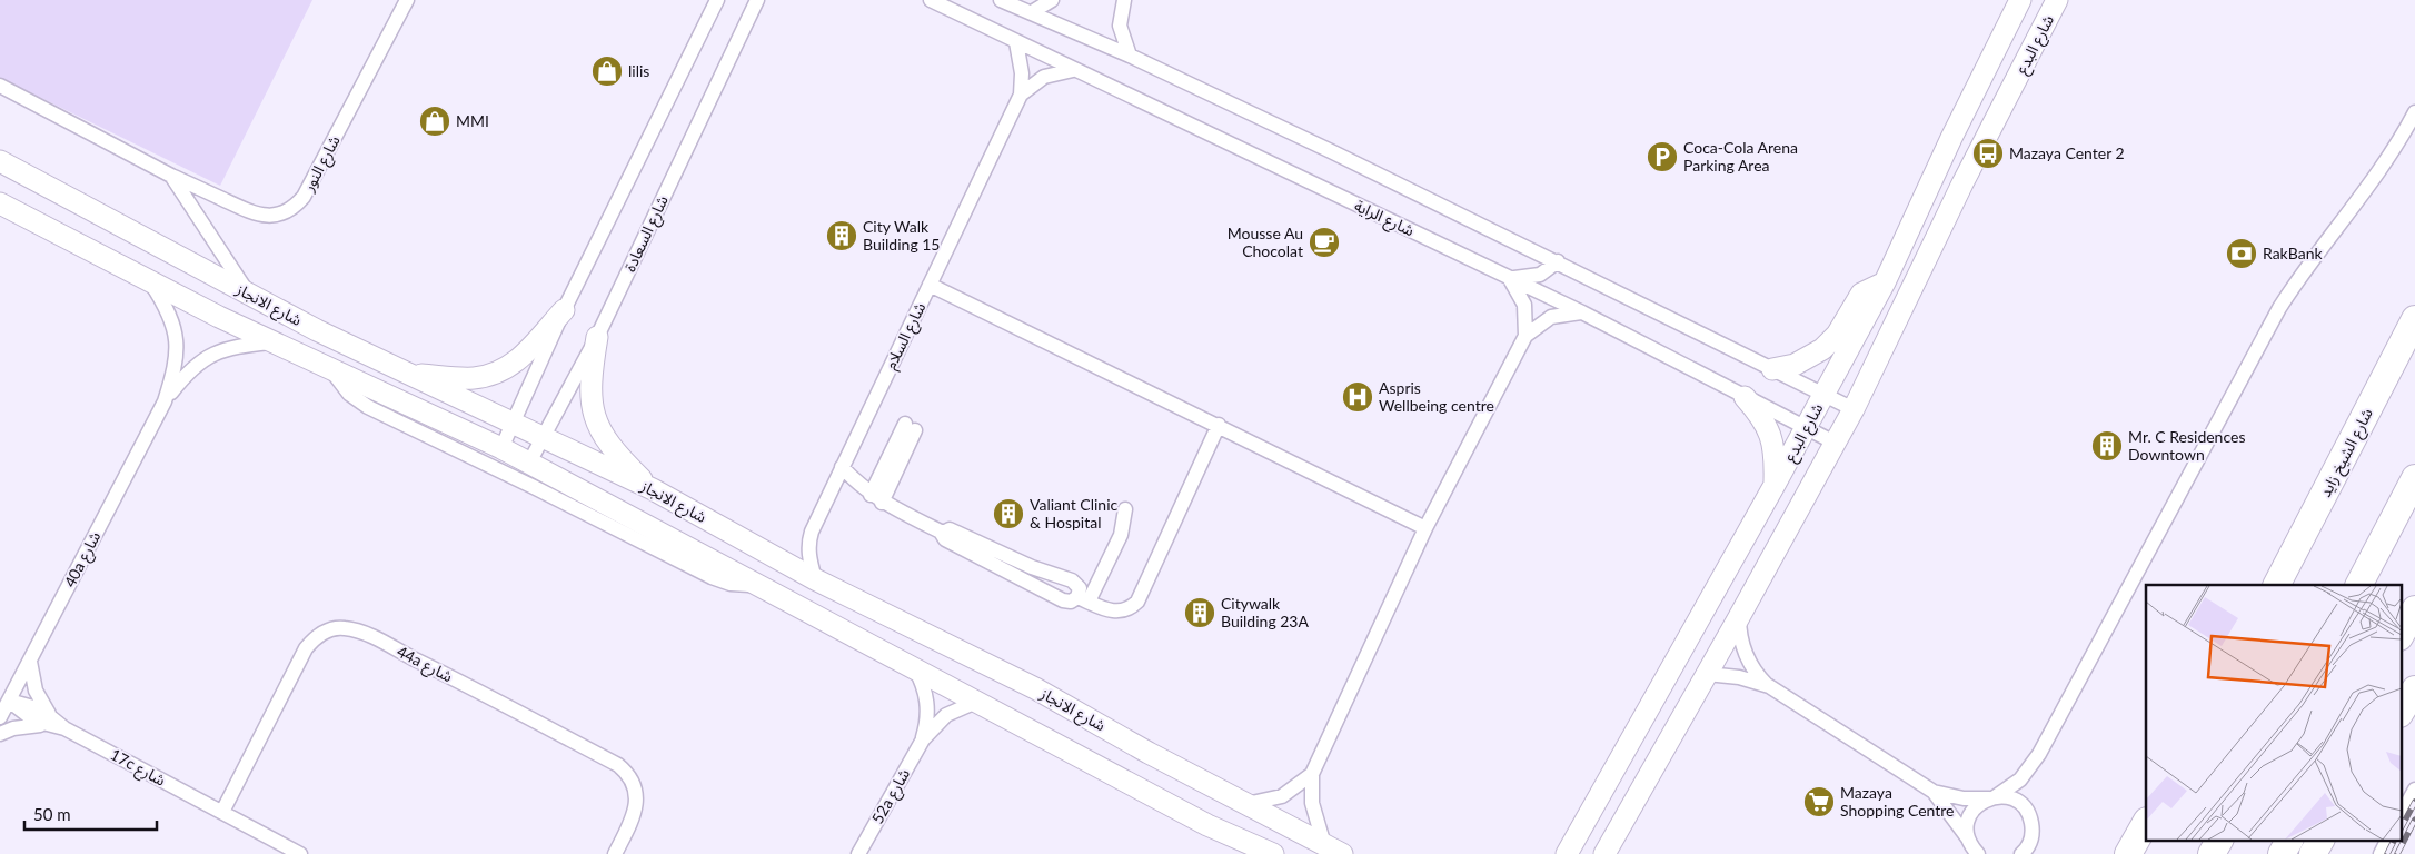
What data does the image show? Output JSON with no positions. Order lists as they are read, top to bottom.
{
  "streets": {
    "highway": ["شارع الشيخ زايد"],
    "street": [
      "شارع البدع",
      "شارع النور",
      "شارع الراية",
      "شارع السعادة",
      "شارع الانجاز",
      "شارع السلام",
      "40a شارع",
      "44a شارع",
      "17c شارع",
      "52a شارع"
    ]
  },
  "crossings": [
    ["شارع البدع", "شارع الراية"],
    ["شارع الراية", "شارع السلام"],
    ["شارع السعادة", "شارع الانجاز"],
    ["شارع الانجاز", "شارع السلام"],
    ["شارع الانجاز", "40a شارع"],
    ["شارع الانجاز", "52a شارع"],
    ["40a شارع", "17c شارع"],
    ["44a شارع", "17c شارع"]
  ],
  "places": {
    "shop": ["lilis", "MMI"],
    "bus stop": ["Mazaya Center 2"],
    "parking": ["Coca-Cola Arena Parking Area"],
    "building": [
      "City Walk Building 15",
      "Mr. C Residences Downtown",
      "Valiant Clinic & Hospital",
      "Citywalk Building 23A"
    ],
    "cafe": ["Mousse Au Chocolat"],
    "bank": ["RakBank"],
    "hospital": ["Aspris Wellbeing centre"],
    "supermarket": ["Mazaya Shopping Centre"]
  },
  "scale_bar": "50 m"
}
